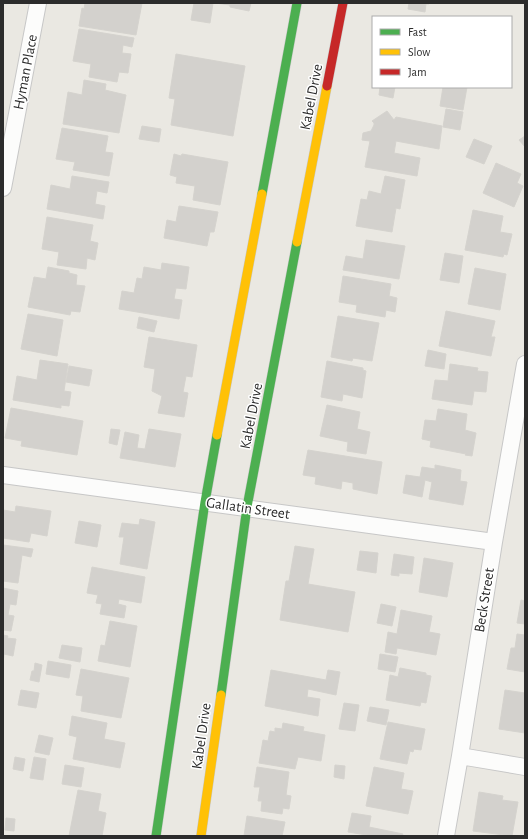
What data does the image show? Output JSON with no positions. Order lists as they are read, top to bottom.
{
  "streets": {
    "street": [
      "Hyman Place",
      "Kabel Drive",
      "Gallatin Street",
      "Beck Street"
    ]
  },
  "crossings": [
    ["Kabel Drive", "Gallatin Street"],
    ["Gallatin Street", "Beck Street"]
  ],
  "legend": ["Fast", "Slow", "Jam"]
}
